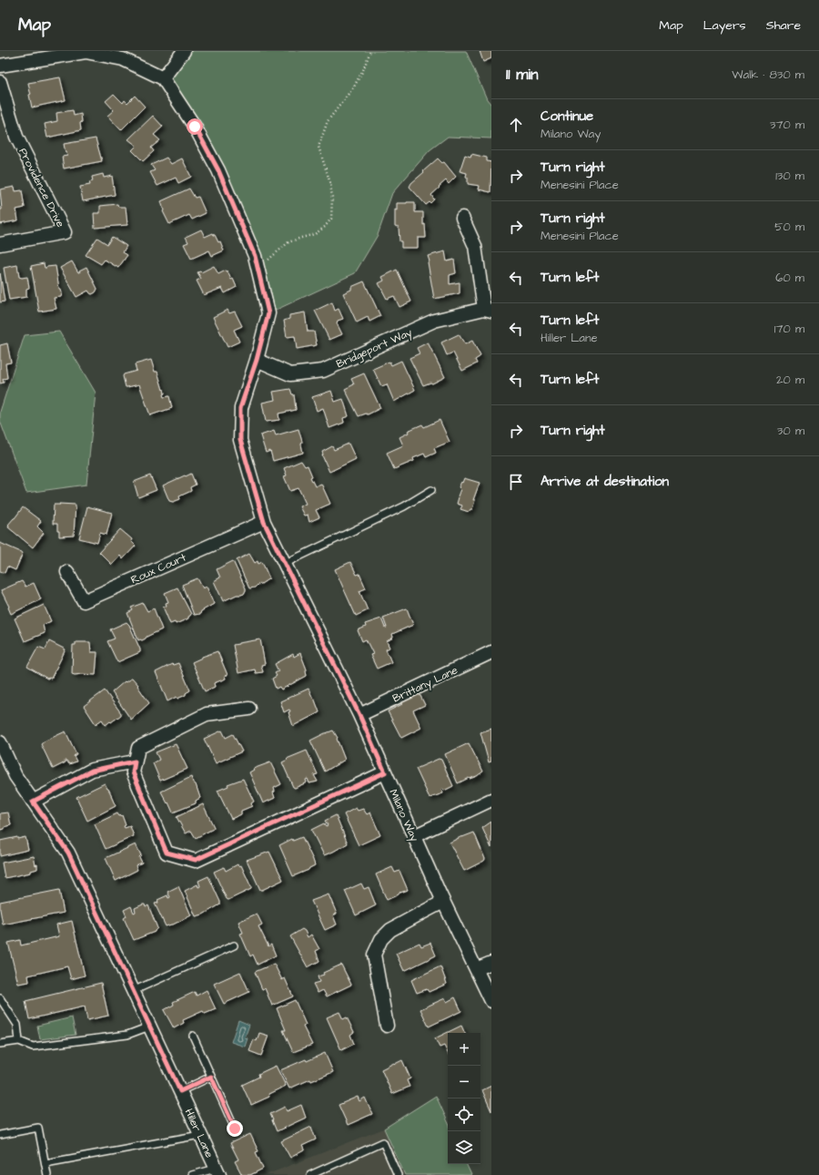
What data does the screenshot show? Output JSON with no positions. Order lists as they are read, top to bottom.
{
  "streets": {
    "street": [
      "Providence Drive",
      "Bridgeport Way",
      "Roux Court",
      "Brittany Lane",
      "Milano Way",
      "Hiller Lane"
    ]
  },
  "crossings": [
    ["Bridgeport Way", "Milano Way"],
    ["Roux Court", "Milano Way"],
    ["Brittany Lane", "Milano Way"]
  ],
  "page": {
    "header": "Map",
    "nav": ["Map", "Layers", "Share"],
    "heading": ["11 min", "Walk · 830 m"],
    "list": [
      ["Continue", "Milano Way", "370 m"],
      ["Turn right", "Menesini Place", "130 m"],
      ["Turn right", "Menesini Place", "50 m"],
      ["Turn left", "60 m"],
      ["Turn left", "Hiller Lane", "170 m"],
      ["Turn left", "20 m"],
      ["Turn right", "30 m"],
      "Arrive at destination"
    ],
    "map_buttons": ["+", "−"]
  }
}
